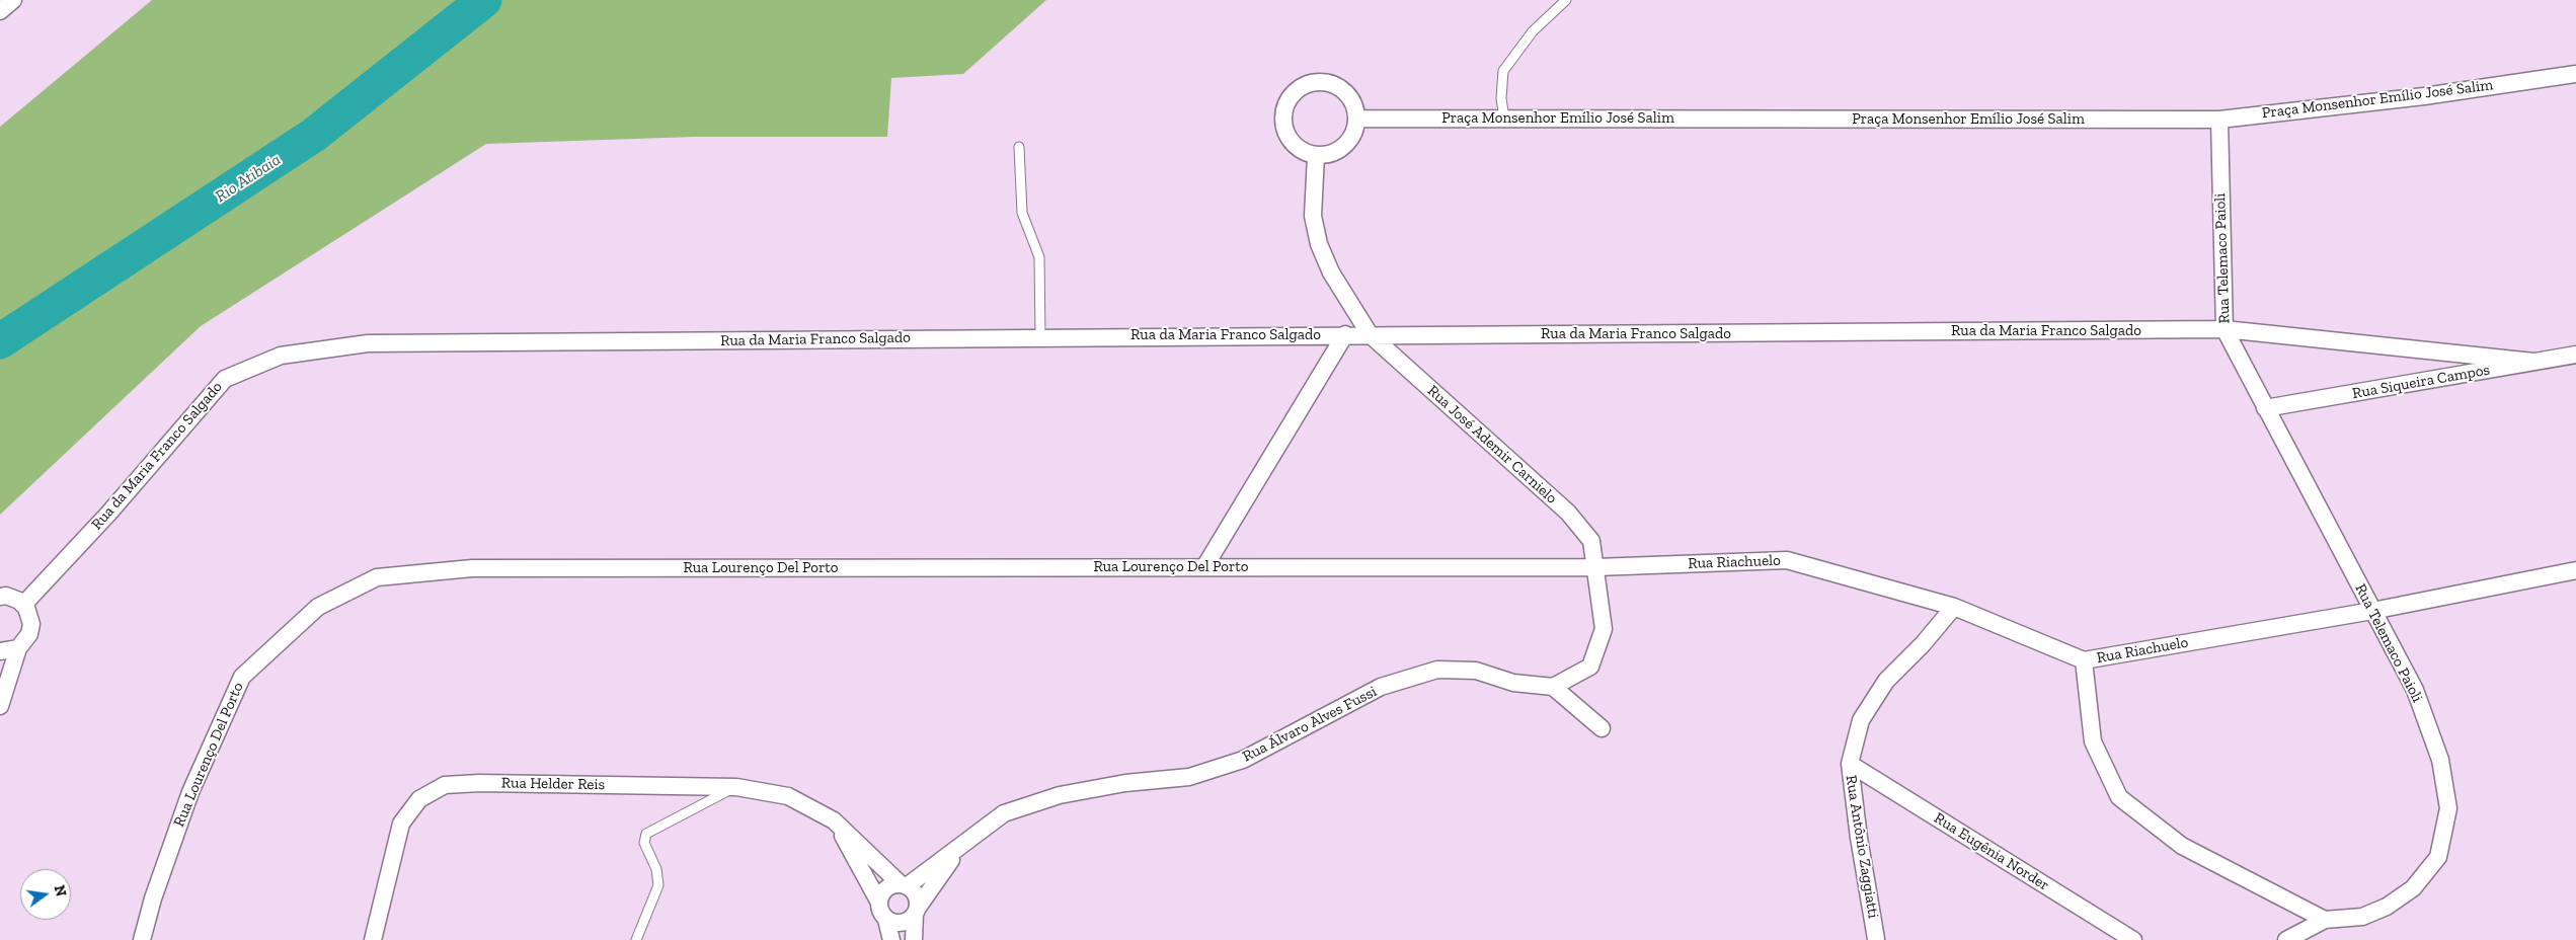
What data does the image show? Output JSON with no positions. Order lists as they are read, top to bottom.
{
  "streets": {
    "street": [
      "Praça Monsenhor Emílio José Salim",
      "Rua Telemaco Paioli",
      "Rua da Maria Franco Salgado",
      "Rua Siqueira Campos",
      "Rua José Ademir Carnielo",
      "Rua Riachuelo",
      "Rua Lourenço Del Porto",
      "Rua Álvaro Alves Fussi",
      "Rua Helder Reis",
      "Rua Antônio Zaggiatti",
      "Rua Eugênia Norder"
    ]
  },
  "crossings": [
    ["Praça Monsenhor Emílio José Salim", "Rua Telemaco Paioli"],
    ["Praça Monsenhor Emílio José Salim", "Rua José Ademir Carnielo"],
    ["Rua Telemaco Paioli", "Rua da Maria Franco Salgado"],
    ["Rua Telemaco Paioli", "Rua Siqueira Campos"],
    ["Rua Telemaco Paioli", "Rua Riachuelo"],
    ["Rua da Maria Franco Salgado", "Rua Siqueira Campos"],
    ["Rua da Maria Franco Salgado", "Rua José Ademir Carnielo"],
    ["Rua José Ademir Carnielo", "Rua Riachuelo"],
    ["Rua José Ademir Carnielo", "Rua Lourenço Del Porto"],
    ["Rua Riachuelo", "Rua Lourenço Del Porto"],
    ["Rua Riachuelo", "Rua Antônio Zaggiatti"],
    ["Rua Álvaro Alves Fussi", "Rua Helder Reis"],
    ["Rua Antônio Zaggiatti", "Rua Eugênia Norder"]
  ],
  "water": ["Rio Atibaia"],
  "north": "right"
}
